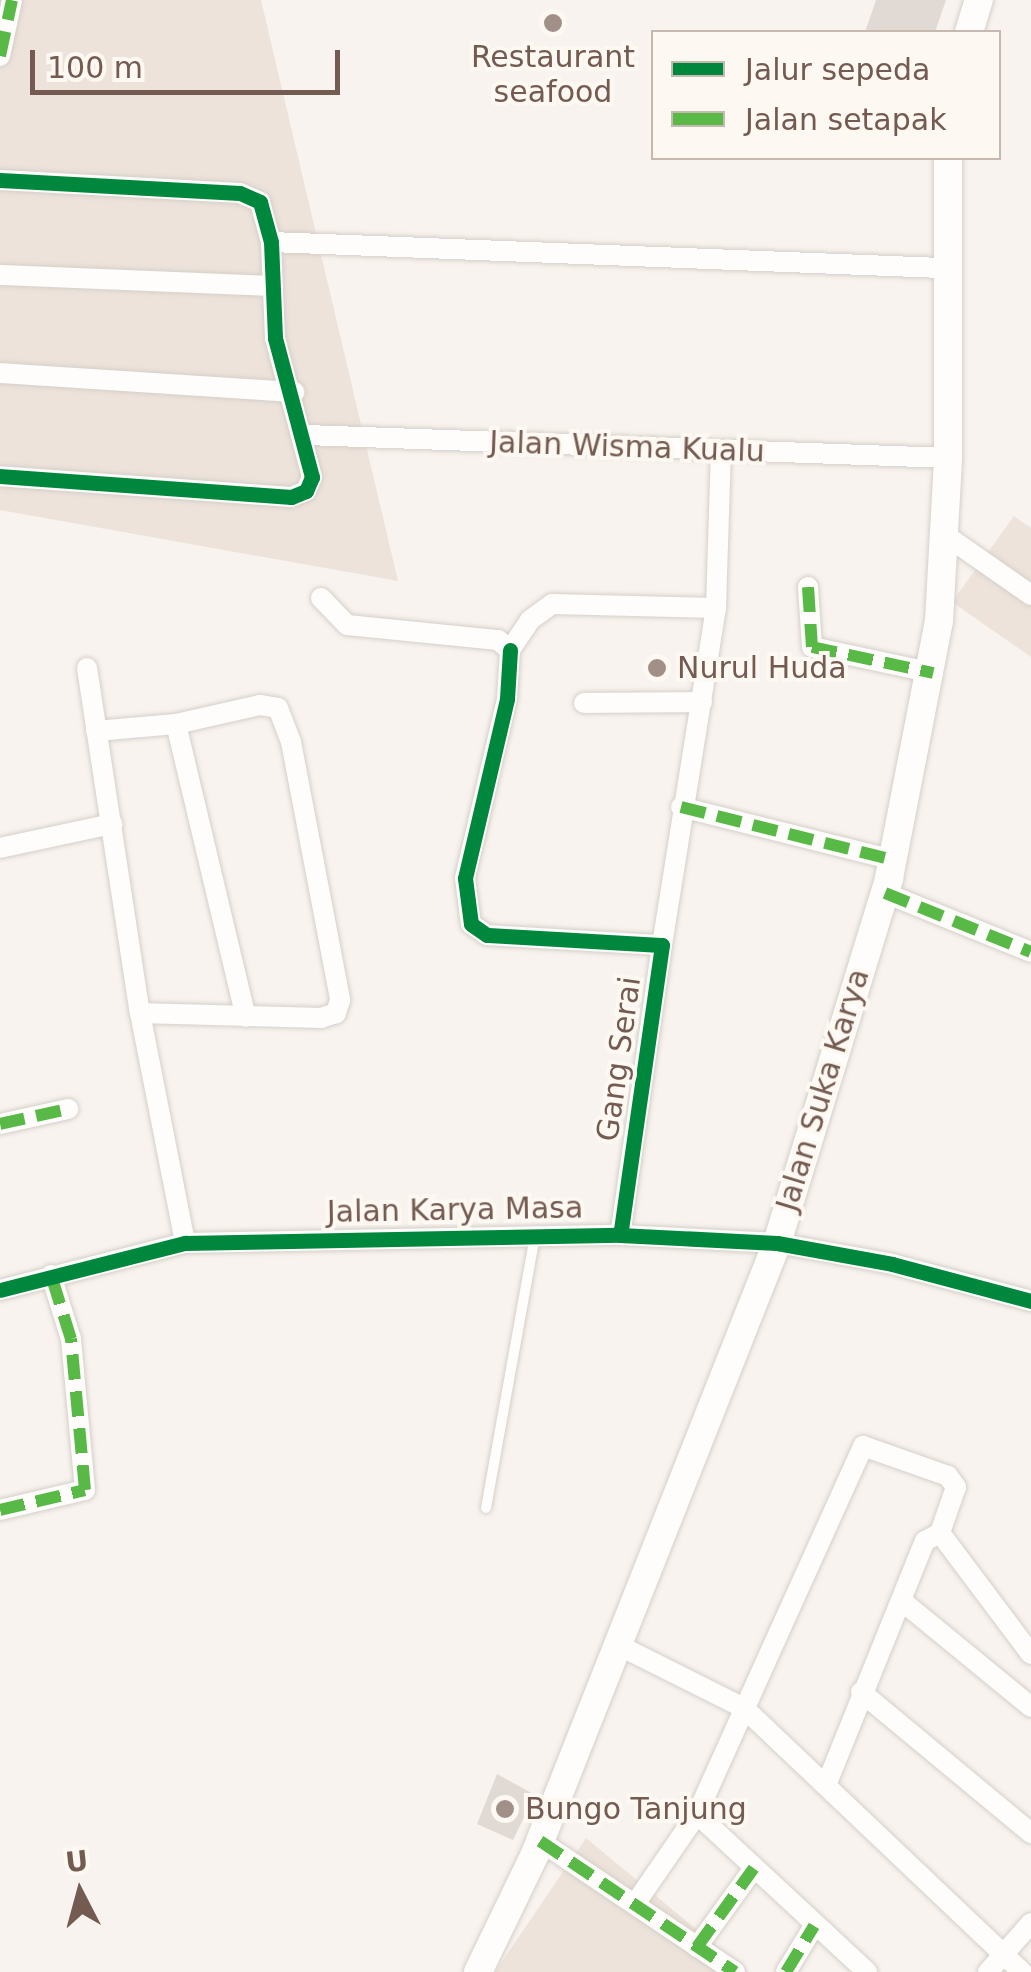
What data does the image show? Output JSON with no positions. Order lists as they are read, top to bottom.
{
  "streets": {
    "main road": ["Jalan Suka Karya"],
    "street": ["Jalan Wisma Kualu", "Gang Serai", "Jalan Karya Masa"]
  },
  "crossings": [
    ["Jalan Wisma Kualu", "Jalan Suka Karya"],
    ["Gang Serai", "Jalan Karya Masa"],
    ["Jalan Suka Karya", "Jalan Karya Masa"]
  ],
  "places": ["Restaurant seafood", "Nurul Huda", "Bungo Tanjung"],
  "legend": ["Jalur sepeda", "Jalan setapak"],
  "scale_bar": "100 m",
  "north": "top"
}
